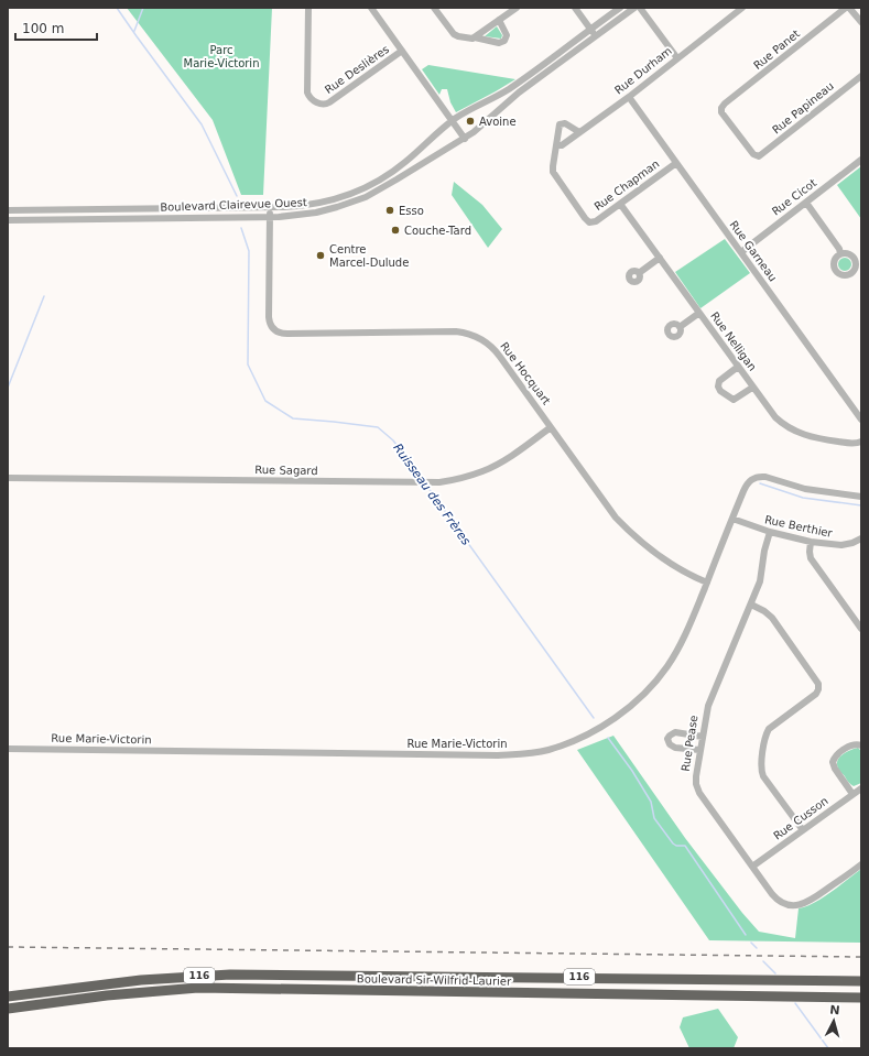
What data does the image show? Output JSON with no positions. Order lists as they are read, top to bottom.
{
  "streets": {
    "highway": ["116", "Boulevard Sir-Wilfrid-Laurier"],
    "street": [
      "Rue Panet",
      "Rue Deslières",
      "Rue Durham",
      "Rue Papineau",
      "Rue Chapman",
      "Rue Cicot",
      "Boulevard Clairevue Ouest",
      "Rue Garneau",
      "Rue Nelligan",
      "Rue Hocquart",
      "Rue Sagard",
      "Rue Berthier",
      "Rue Marie-Victorin",
      "Rue Pease",
      "Rue Cusson"
    ]
  },
  "crossings": [
    ["Rue Panet", "Rue Papineau"],
    ["Rue Deslières", "Boulevard Clairevue Ouest"],
    ["Rue Durham", "Rue Chapman"],
    ["Rue Durham", "Rue Garneau"],
    ["Rue Chapman", "Rue Garneau"],
    ["Rue Chapman", "Rue Nelligan"],
    ["Rue Cicot", "Rue Garneau"],
    ["Boulevard Clairevue Ouest", "Rue Hocquart"],
    ["Rue Hocquart", "Rue Sagard"],
    ["Rue Hocquart", "Rue Marie-Victorin"],
    ["Rue Berthier", "Rue Marie-Victorin"],
    ["Rue Berthier", "Rue Pease"],
    ["Rue Pease", "Rue Cusson"]
  ],
  "water": ["Ruisseau des Frères"],
  "parks": ["Parc Marie-Victorin"],
  "places": [
    "Avoine",
    "Esso",
    "Couche-Tard",
    "Centre Marcel-Dulude"
  ],
  "scale_bar": "100 m",
  "north": "top"
}
